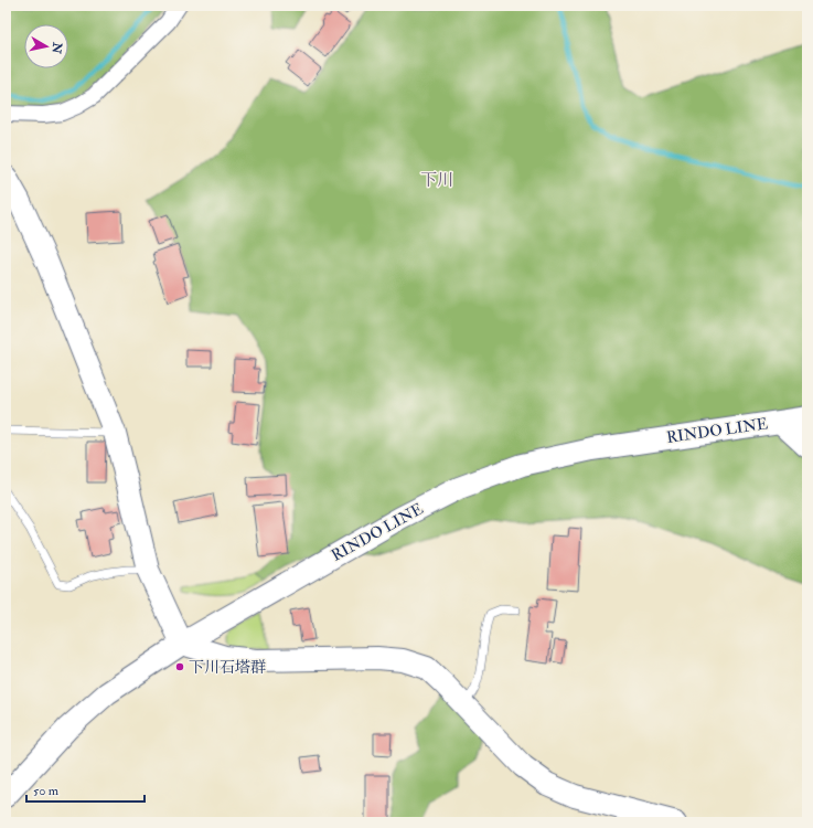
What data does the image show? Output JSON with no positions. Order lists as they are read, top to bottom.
{
  "streets": {
    "street": ["RINDO LINE"]
  },
  "districts": ["下川"],
  "places": ["下川石塔群"],
  "scale_bar": "50 m",
  "north": "right"
}
